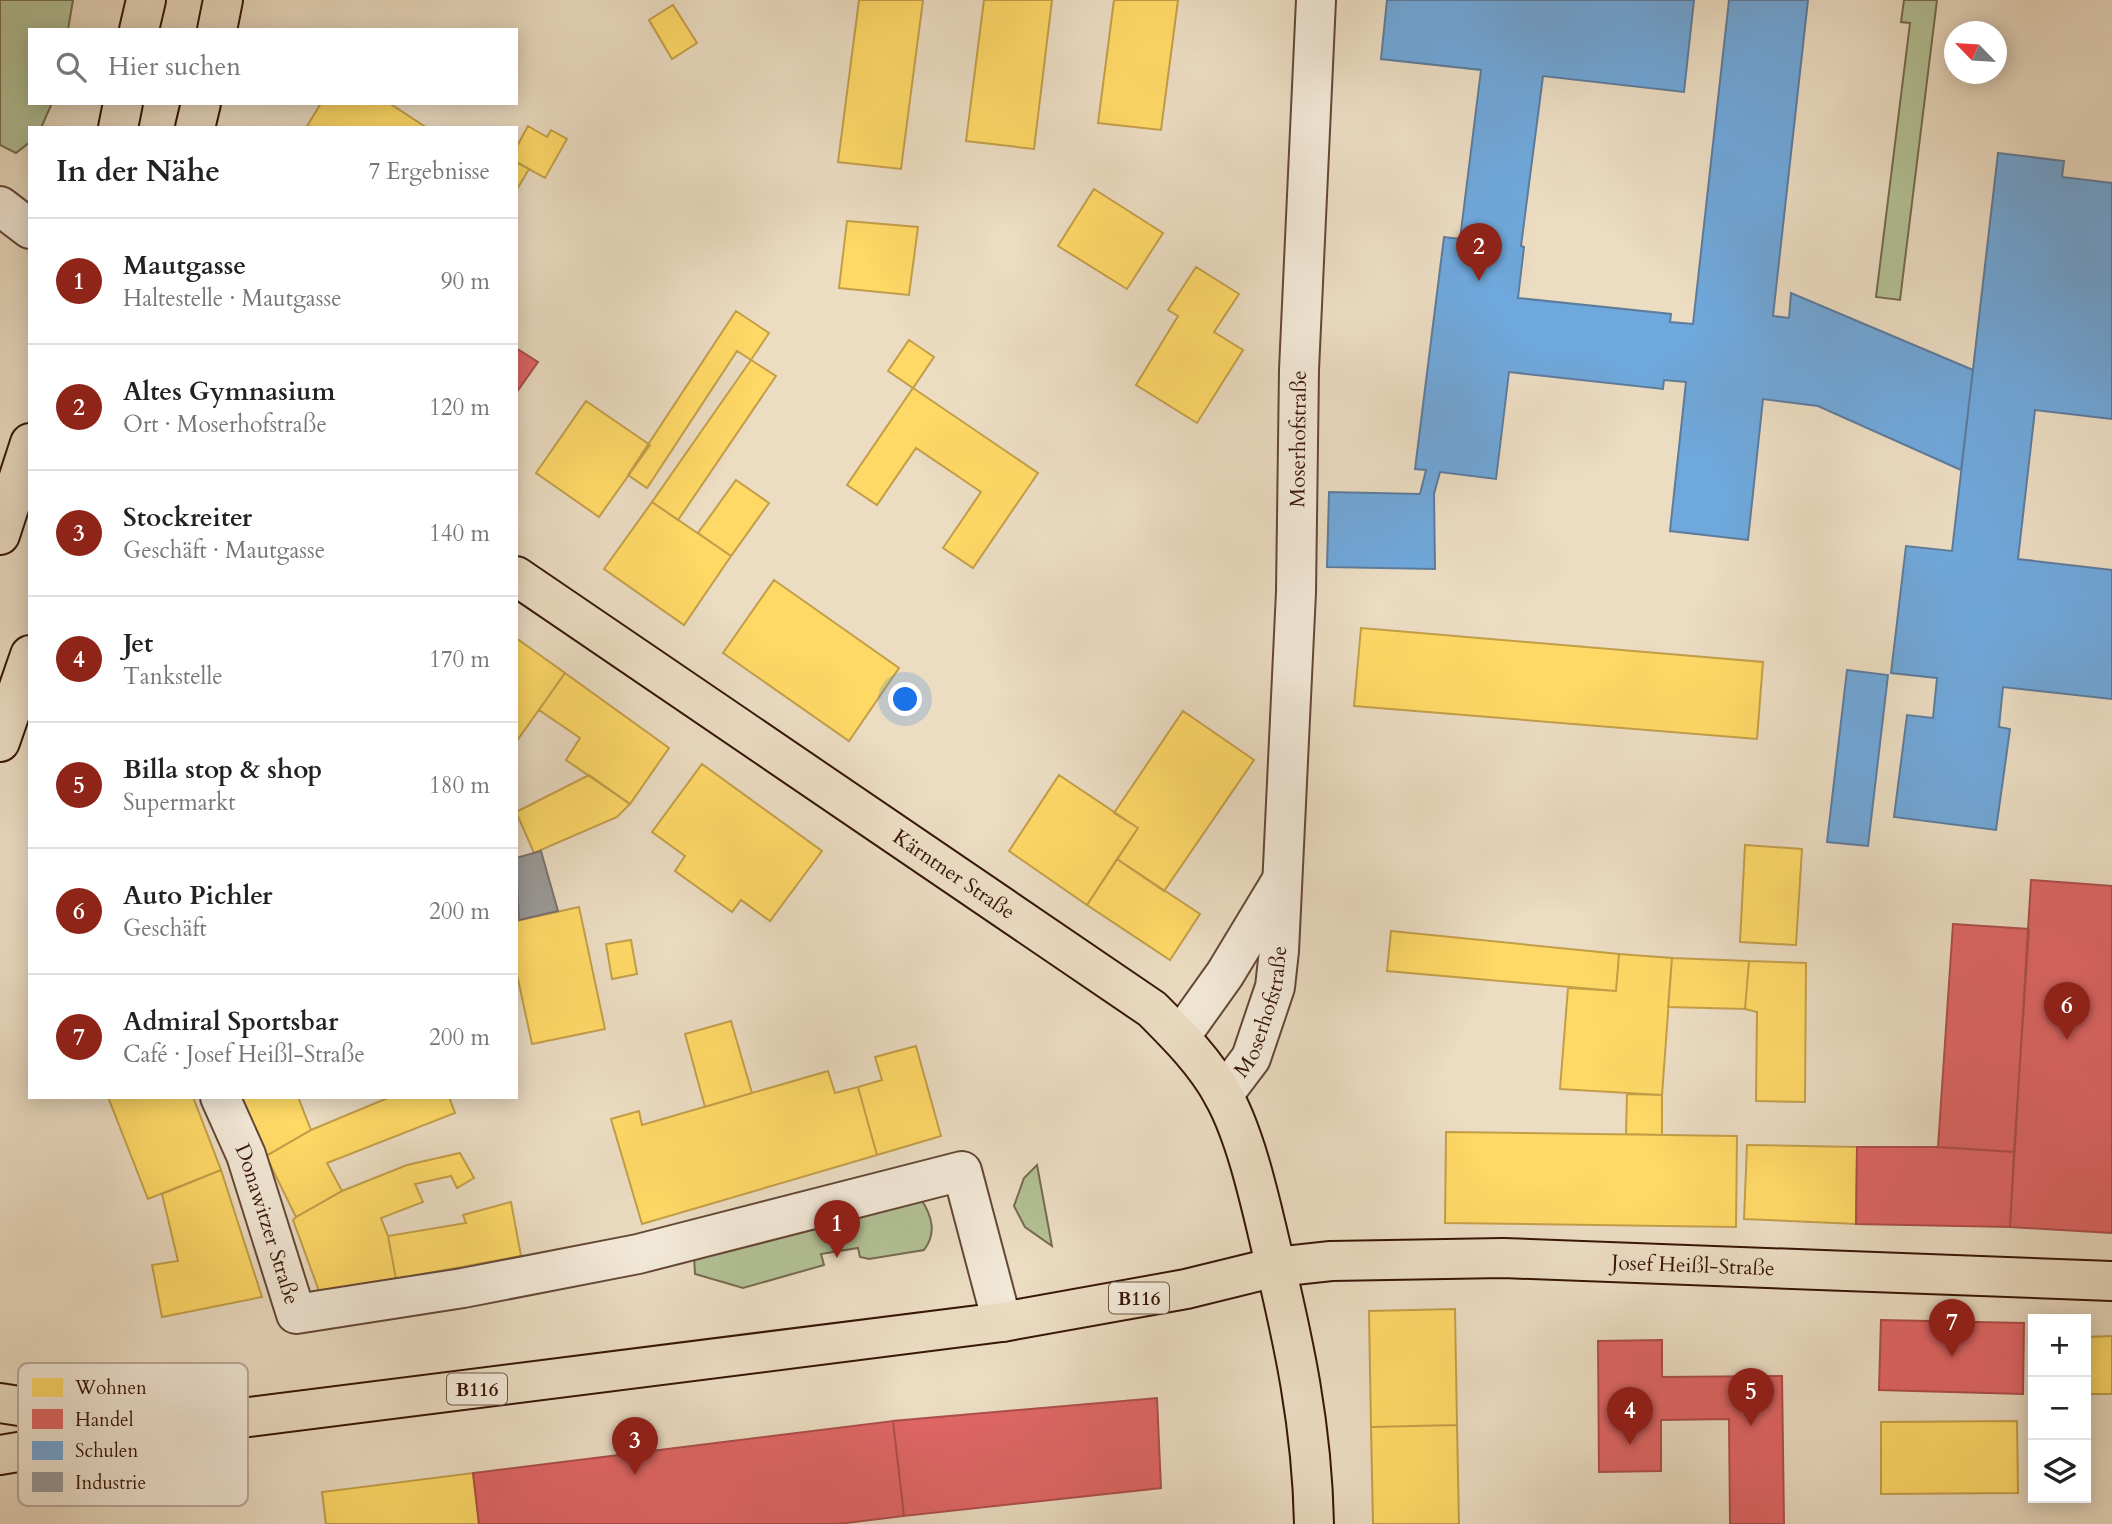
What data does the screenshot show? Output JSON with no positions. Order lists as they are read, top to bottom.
{
  "streets": {
    "main road": ["Kärntner Straße", "Josef Heißl-Straße", "B116"],
    "street": ["Moserhofstraße", "Donawitzer Straße"]
  },
  "crossings": [
    ["Moserhofstraße", "Kärntner Straße"],
    ["Kärntner Straße", "Josef Heißl-Straße"],
    ["Kärntner Straße", "B116"],
    ["Donawitzer Straße", "B116"],
    ["Josef Heißl-Straße", "B116"]
  ],
  "legend": [
    "Wohnen",
    "Handel",
    "Schulen",
    "Industrie"
  ],
  "north": "top left",
  "page": {
    "search": "Hier suchen",
    "heading": ["In der Nähe", "7 Ergebnisse"],
    "list": [
      {
        "mark": "1",
        "name": "Mautgasse",
        "note": "Haltestelle · Mautgasse",
        "value": "90 m"
      },
      {
        "mark": "2",
        "name": "Altes Gymnasium",
        "note": "Ort · Moserhofstraße",
        "value": "120 m"
      },
      {
        "mark": "3",
        "name": "Stockreiter",
        "note": "Geschäft · Mautgasse",
        "value": "140 m"
      },
      {
        "mark": "4",
        "name": "Jet",
        "note": "Tankstelle",
        "value": "170 m"
      },
      {
        "mark": "5",
        "name": "Billa stop & shop",
        "note": "Supermarkt",
        "value": "180 m"
      },
      {
        "mark": "6",
        "name": "Auto Pichler",
        "note": "Geschäft",
        "value": "200 m"
      },
      {
        "mark": "7",
        "name": "Admiral Sportsbar",
        "note": "Café · Josef Heißl-Straße",
        "value": "200 m"
      }
    ],
    "pins": [
      "2",
      "6",
      "1",
      "7",
      "5",
      "4",
      "3"
    ],
    "map_buttons": ["+", "−"]
  }
}
